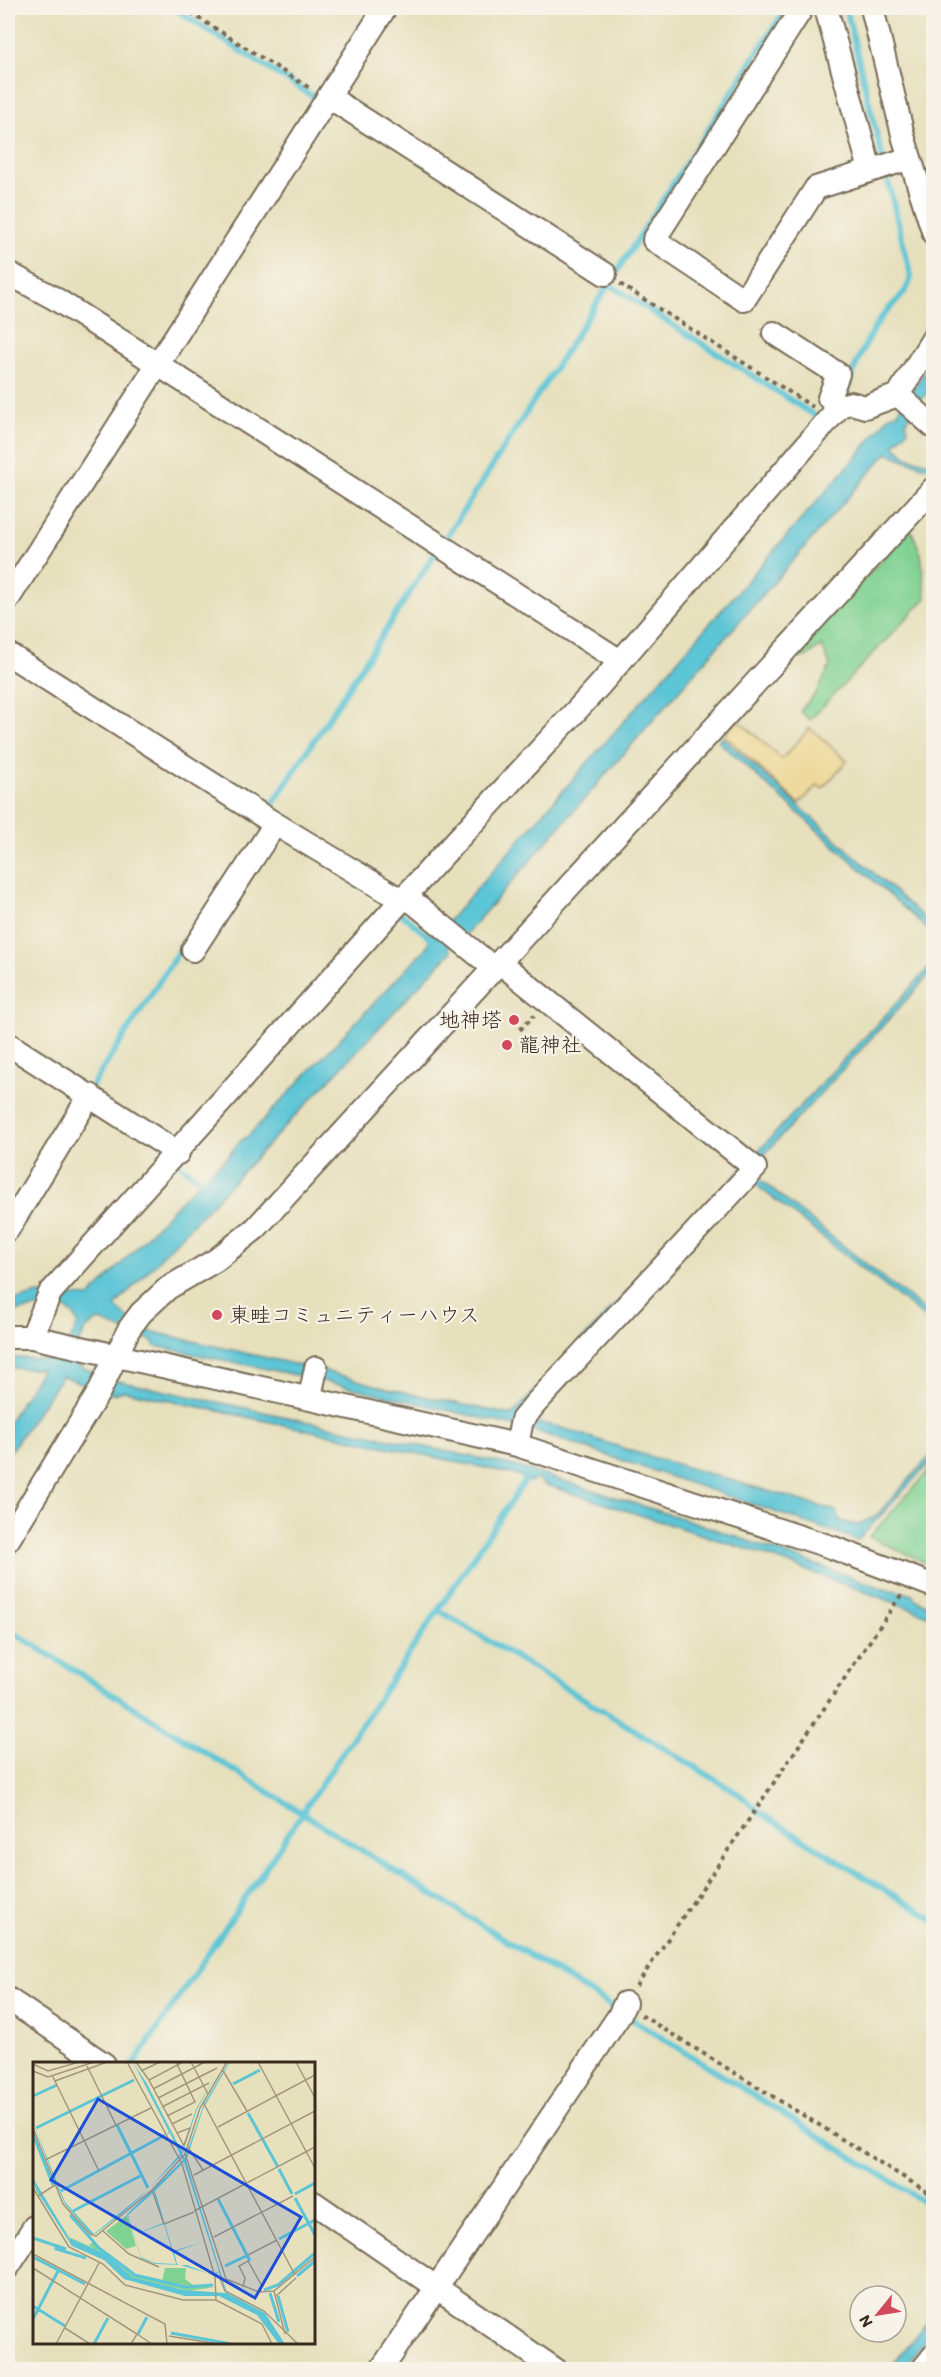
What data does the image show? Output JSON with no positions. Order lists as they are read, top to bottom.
{
  "places": ["地神塔", "龍神社", "東畦コミュニティーハウス"],
  "north": "bottom left"
}
